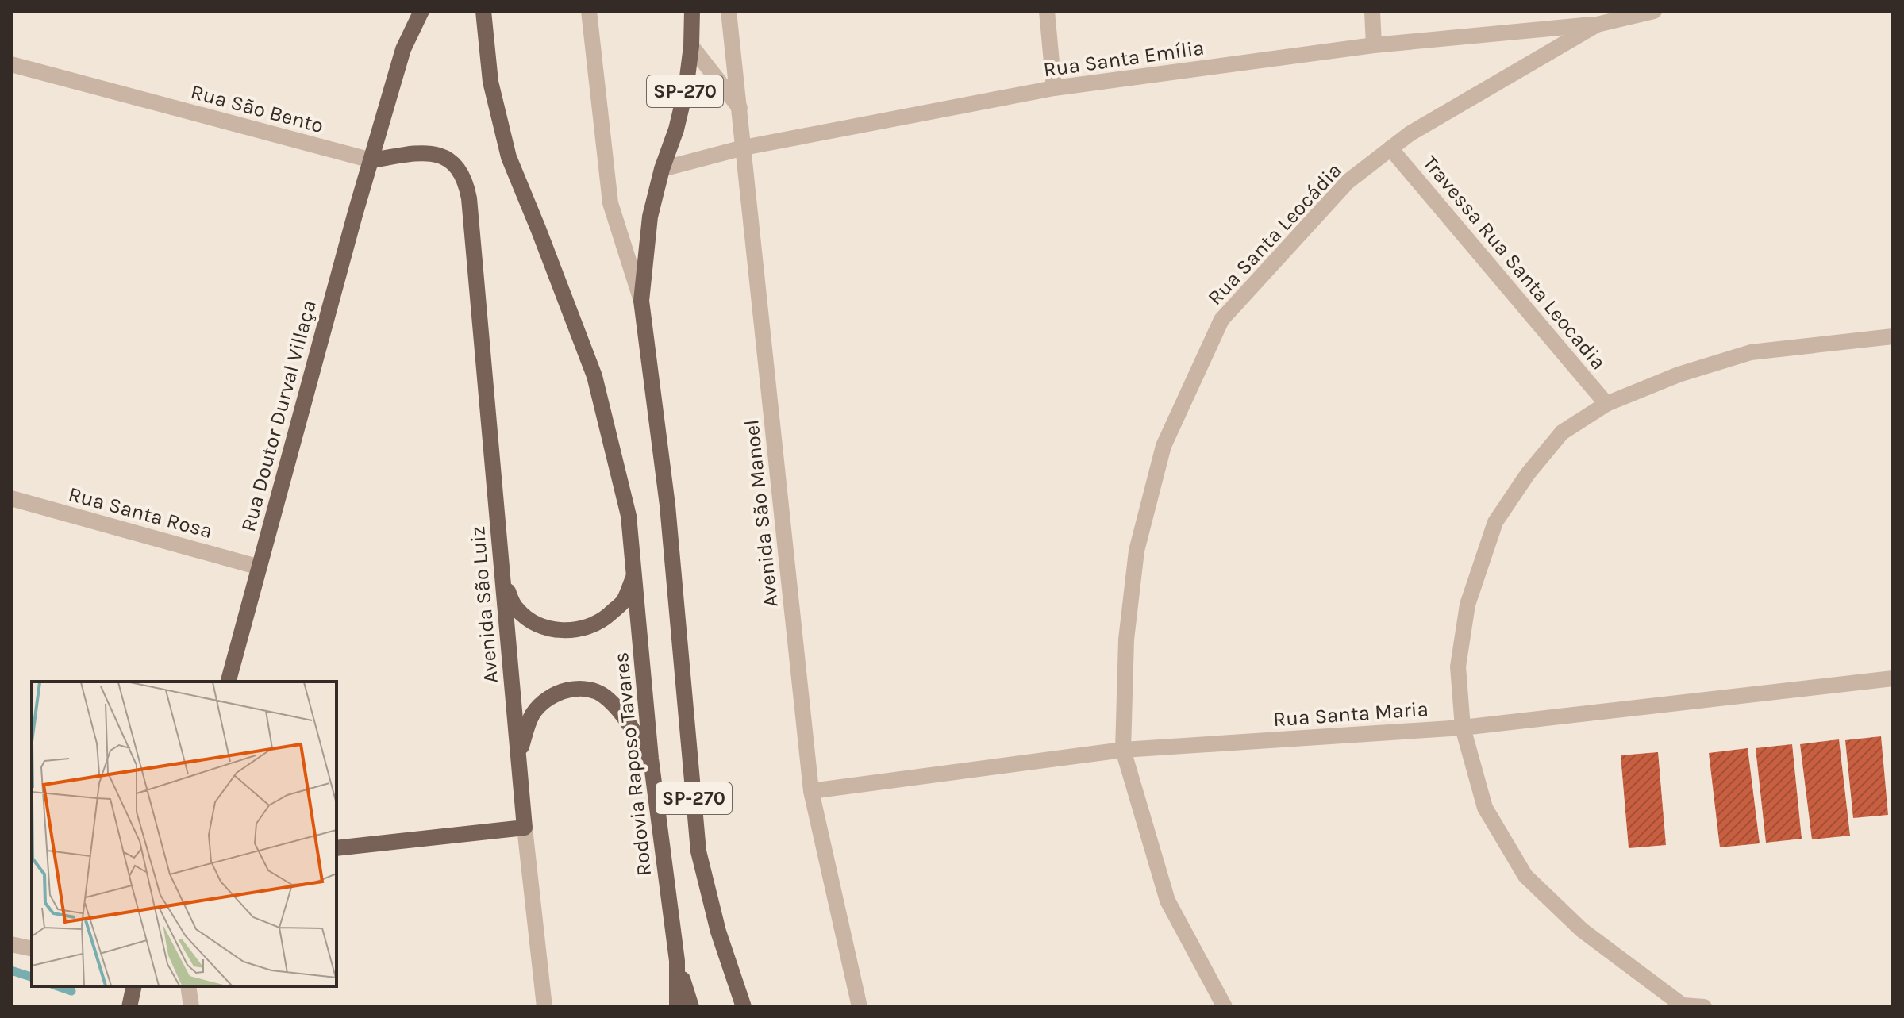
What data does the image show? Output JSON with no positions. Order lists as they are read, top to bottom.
{
  "streets": {
    "main road": [
      "SP-270",
      "Rua São Bento",
      "Rua Doutor Durval Villaça",
      "Avenida São Luiz",
      "Rodovia Raposo Tavares"
    ],
    "street": [
      "Rua Santa Emília",
      "Rua Santa Leocádia",
      "Travessa Rua Santa Leocadia",
      "Rua Santa Rosa",
      "Avenida São Manoel",
      "Rua Santa Maria"
    ]
  },
  "crossings": [
    ["Rua Santa Emília", "SP-270"],
    ["Rua Santa Emília", "Rua Santa Leocádia"],
    ["Rua Santa Emília", "Avenida São Manoel"],
    ["Rua São Bento", "Rua Doutor Durval Villaça"],
    ["Rua São Bento", "Avenida São Luiz"],
    ["Rua Santa Leocádia", "Travessa Rua Santa Leocadia"],
    ["Rua Santa Leocádia", "Rua Santa Maria"],
    ["Rua Doutor Durval Villaça", "Rua Santa Rosa"],
    ["Avenida São Manoel", "Rua Santa Maria"]
  ]
}
